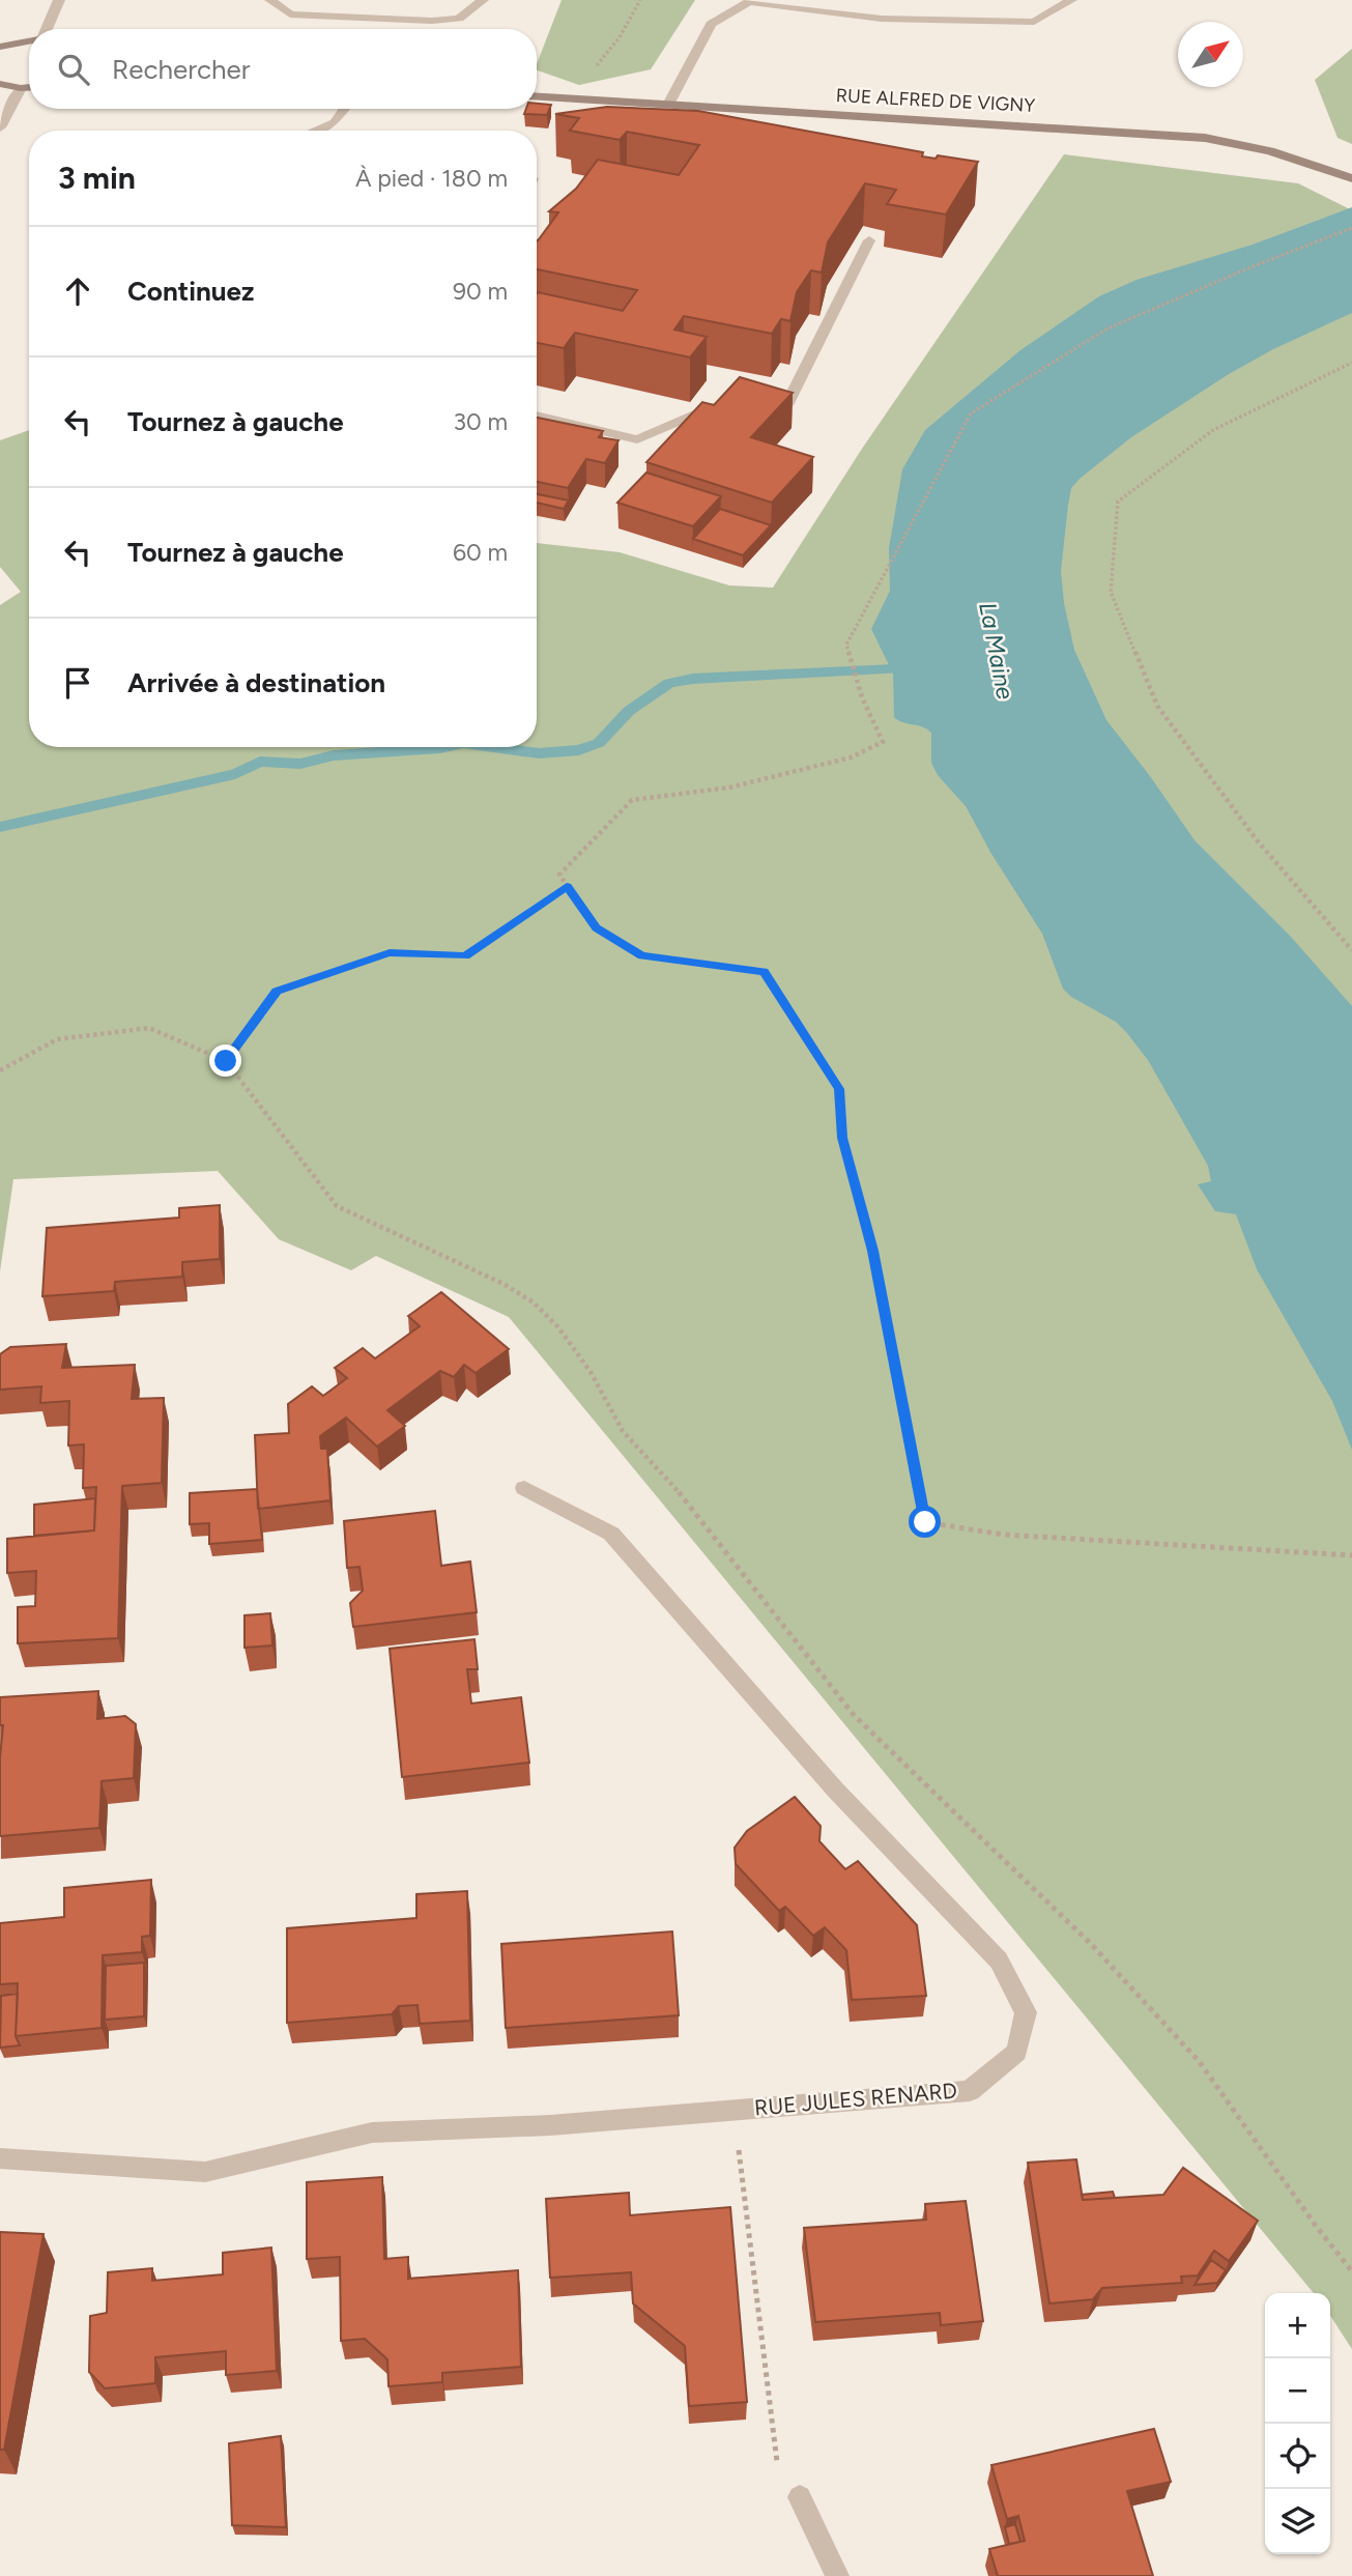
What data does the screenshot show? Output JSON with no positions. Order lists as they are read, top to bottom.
{
  "streets": {
    "main road": ["RUE ALFRED DE VIGNY"],
    "street": ["RUE JULES RENARD"]
  },
  "water": ["La Maine"],
  "north": "top right",
  "page": {
    "search": "Rechercher",
    "heading": ["3 min", "À pied · 180 m"],
    "list": [
      ["Continuez", "90 m"],
      ["Tournez à gauche", "30 m"],
      ["Tournez à gauche", "60 m"],
      "Arrivée à destination"
    ],
    "map_buttons": ["+", "−"]
  }
}
